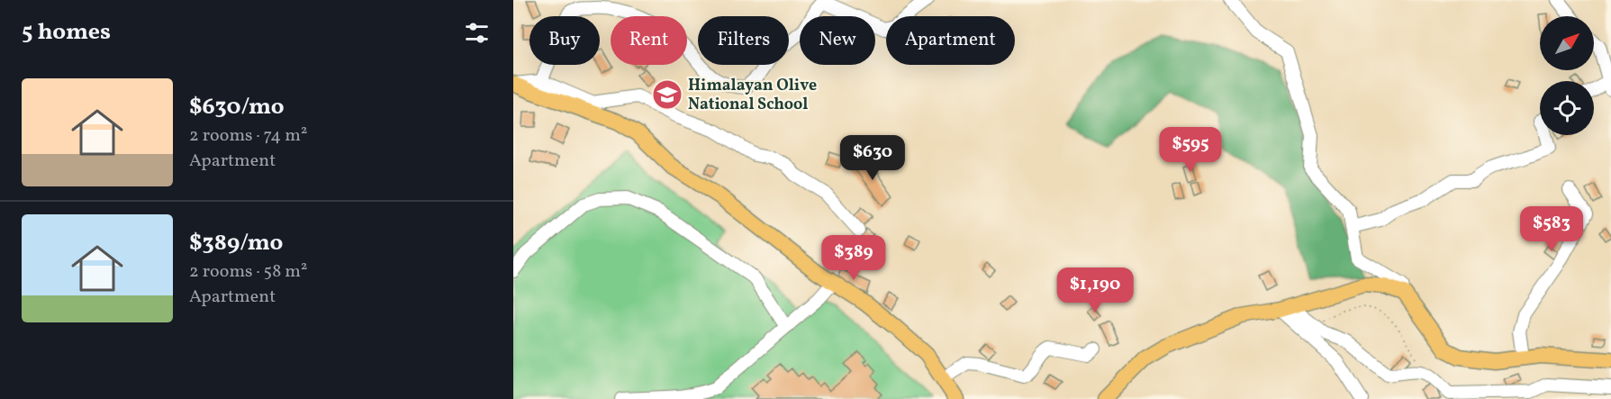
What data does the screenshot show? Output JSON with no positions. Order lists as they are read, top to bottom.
{
  "places": {
    "school or university": ["Himalayan Olive National School"]
  },
  "north": "top right",
  "page": {
    "heading": "5 homes",
    "chip": [
      "Buy",
      "Rent",
      "Filters",
      "New",
      "Apartment"
    ],
    "list": [
      {
        "name": "$630/mo",
        "note": "2 rooms · 74 m² · Apartment"
      },
      {
        "name": "$389/mo",
        "note": "2 rooms · 58 m² · Apartment"
      }
    ],
    "price": [
      "$595",
      "$630",
      "$583",
      "$389",
      "$1,190"
    ]
  }
}
